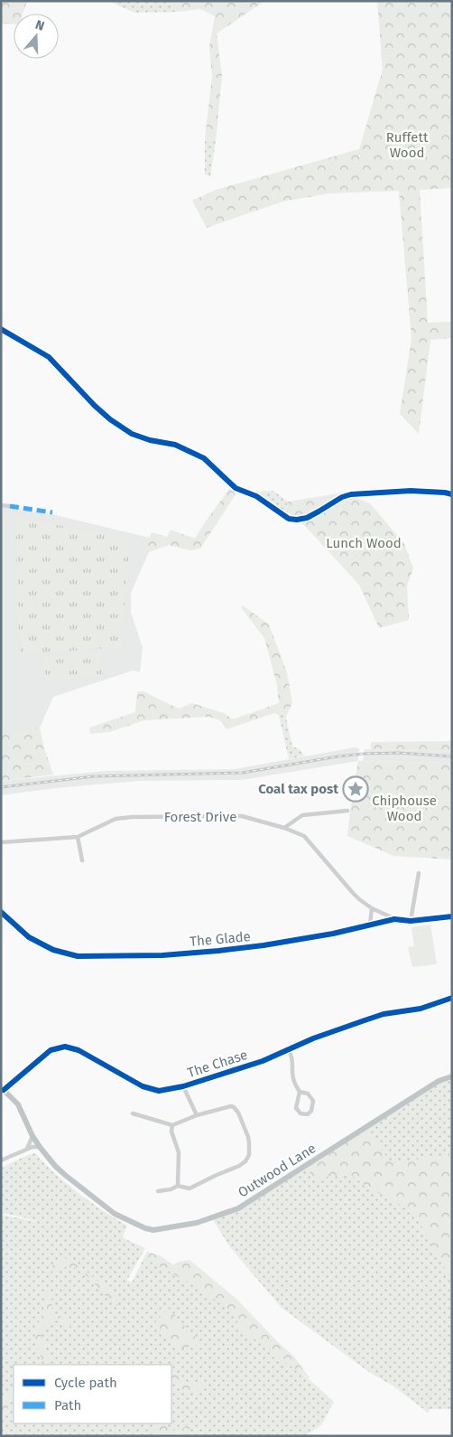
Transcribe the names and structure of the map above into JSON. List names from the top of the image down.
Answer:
{
  "streets": {
    "main road": ["Outwood Lane"],
    "street": ["Forest Drive", "The Glade", "The Chase"]
  },
  "crossings": [
    ["Forest Drive", "The Glade"],
    ["The Chase", "Outwood Lane"]
  ],
  "parks": ["Ruffett Wood", "Lunch Wood", "Chiphouse Wood"],
  "places": {
    "place": ["Coal tax post"]
  },
  "legend": ["Cycle path", "Path"],
  "north": "top"
}
